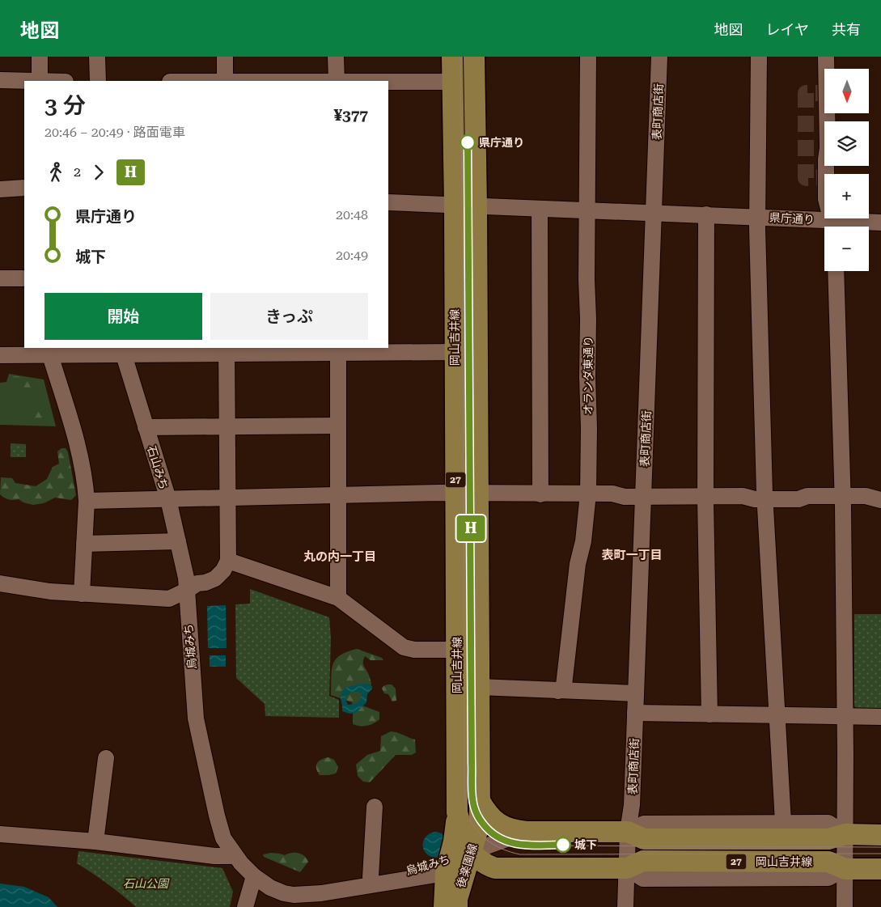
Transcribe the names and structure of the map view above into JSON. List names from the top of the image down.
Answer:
{
  "streets": {
    "main road": ["岡山吉井線", "27", "後楽園線"],
    "street": [
      "表町商店街",
      "県庁通り",
      "オランダ東通り",
      "石山みち",
      "烏城みち"
    ]
  },
  "crossings": [
    ["表町商店街", "県庁通り"],
    ["表町商店街", "岡山吉井線"],
    ["県庁通り", "岡山吉井線"],
    ["県庁通り", "オランダ東通り"],
    ["岡山吉井線", "烏城みち"],
    ["岡山吉井線", "後楽園線"],
    ["石山みち", "烏城みち"],
    ["烏城みち", "後楽園線"]
  ],
  "districts": ["表町一丁目", "丸の内一丁目"],
  "parks": ["石山公園"],
  "places": ["県庁通り", "城下"],
  "lines": ["tram line H"],
  "north": "bottom",
  "page": {
    "header": "地図",
    "nav": ["地図", "レイヤ", "共有"],
    "on_map": "H",
    "map_buttons": ["+", "−"],
    "heading": ["3 分", "20:46 – 20:49 · 路面電車", "¥377"],
    "legs": ["2", "H"],
    "list": [
      {
        "name": "県庁通り",
        "value": "20:48"
      },
      {
        "name": "城下",
        "value": "20:49"
      }
    ],
    "buttons": ["開始", "きっぷ"]
  }
}
